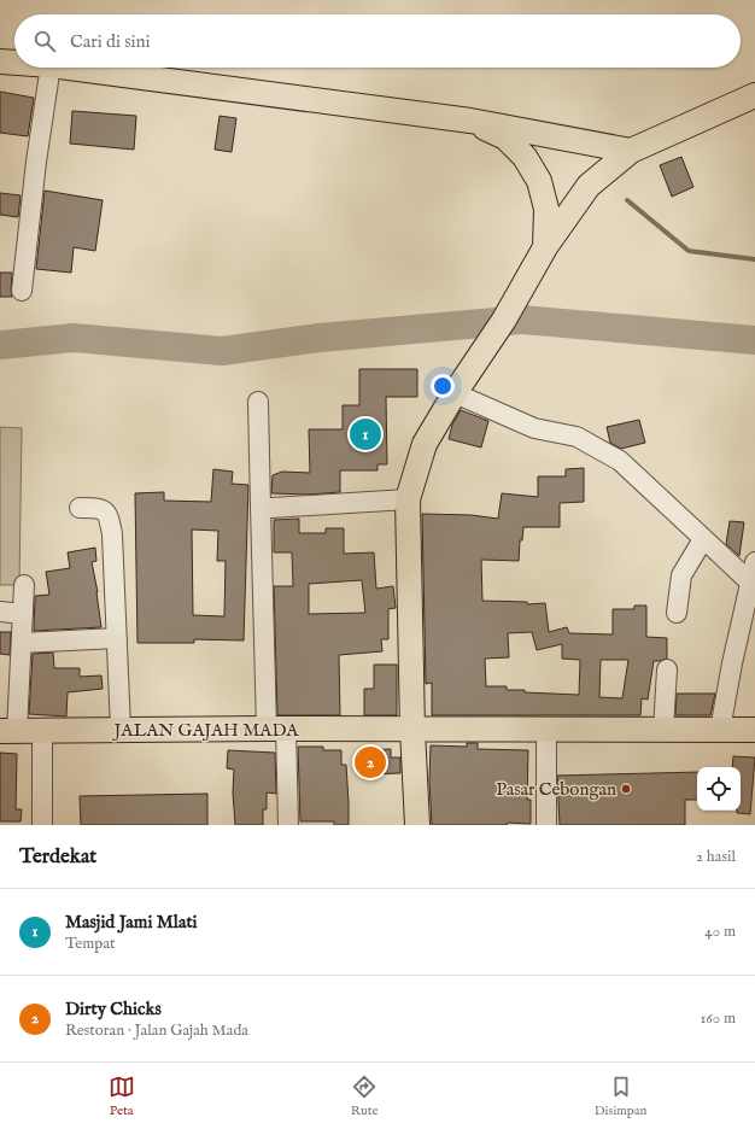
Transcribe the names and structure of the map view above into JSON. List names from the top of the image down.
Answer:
{
  "streets": {
    "main road": ["JALAN GAJAH MADA"]
  },
  "places": ["Pasar Cebongan"],
  "page": {
    "search": "Cari di sini",
    "pins": ["1", "2"],
    "heading": ["Terdekat", "2 hasil"],
    "list": [
      {
        "mark": "1",
        "name": "Masjid Jami Mlati",
        "note": "Tempat",
        "value": "40 m"
      },
      {
        "mark": "2",
        "name": "Dirty Chicks",
        "note": "Restoran · Jalan Gajah Mada",
        "value": "160 m"
      }
    ],
    "nav": ["Peta", "Rute", "Disimpan"]
  }
}
